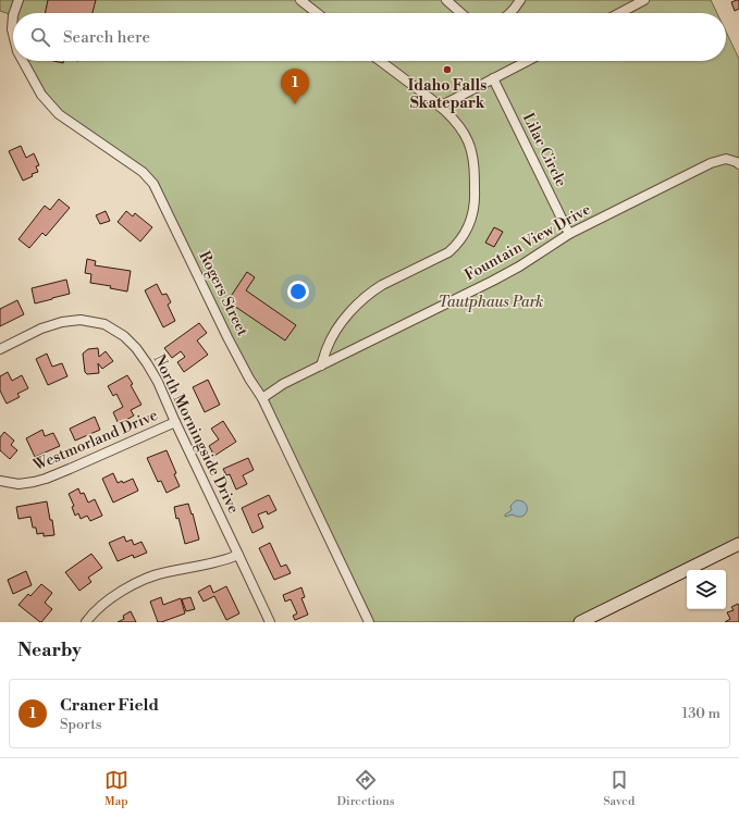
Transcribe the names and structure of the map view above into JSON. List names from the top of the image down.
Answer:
{
  "streets": {
    "street": [
      "Lilac Circle",
      "Fountain View Drive",
      "Rogers Street",
      "North Morningside Drive",
      "Westmorland Drive"
    ]
  },
  "crossings": [
    ["Lilac Circle", "Fountain View Drive"],
    ["Fountain View Drive", "Rogers Street"],
    ["North Morningside Drive", "Westmorland Drive"]
  ],
  "parks": ["Tautphaus Park"],
  "places": ["Idaho Falls Skatepark"],
  "page": {
    "search": "Search here",
    "pins": "1",
    "heading": "Nearby",
    "list": [
      {
        "mark": "1",
        "name": "Craner Field",
        "note": "Sports",
        "value": "130 m"
      }
    ],
    "nav": ["Map", "Directions", "Saved"]
  }
}
